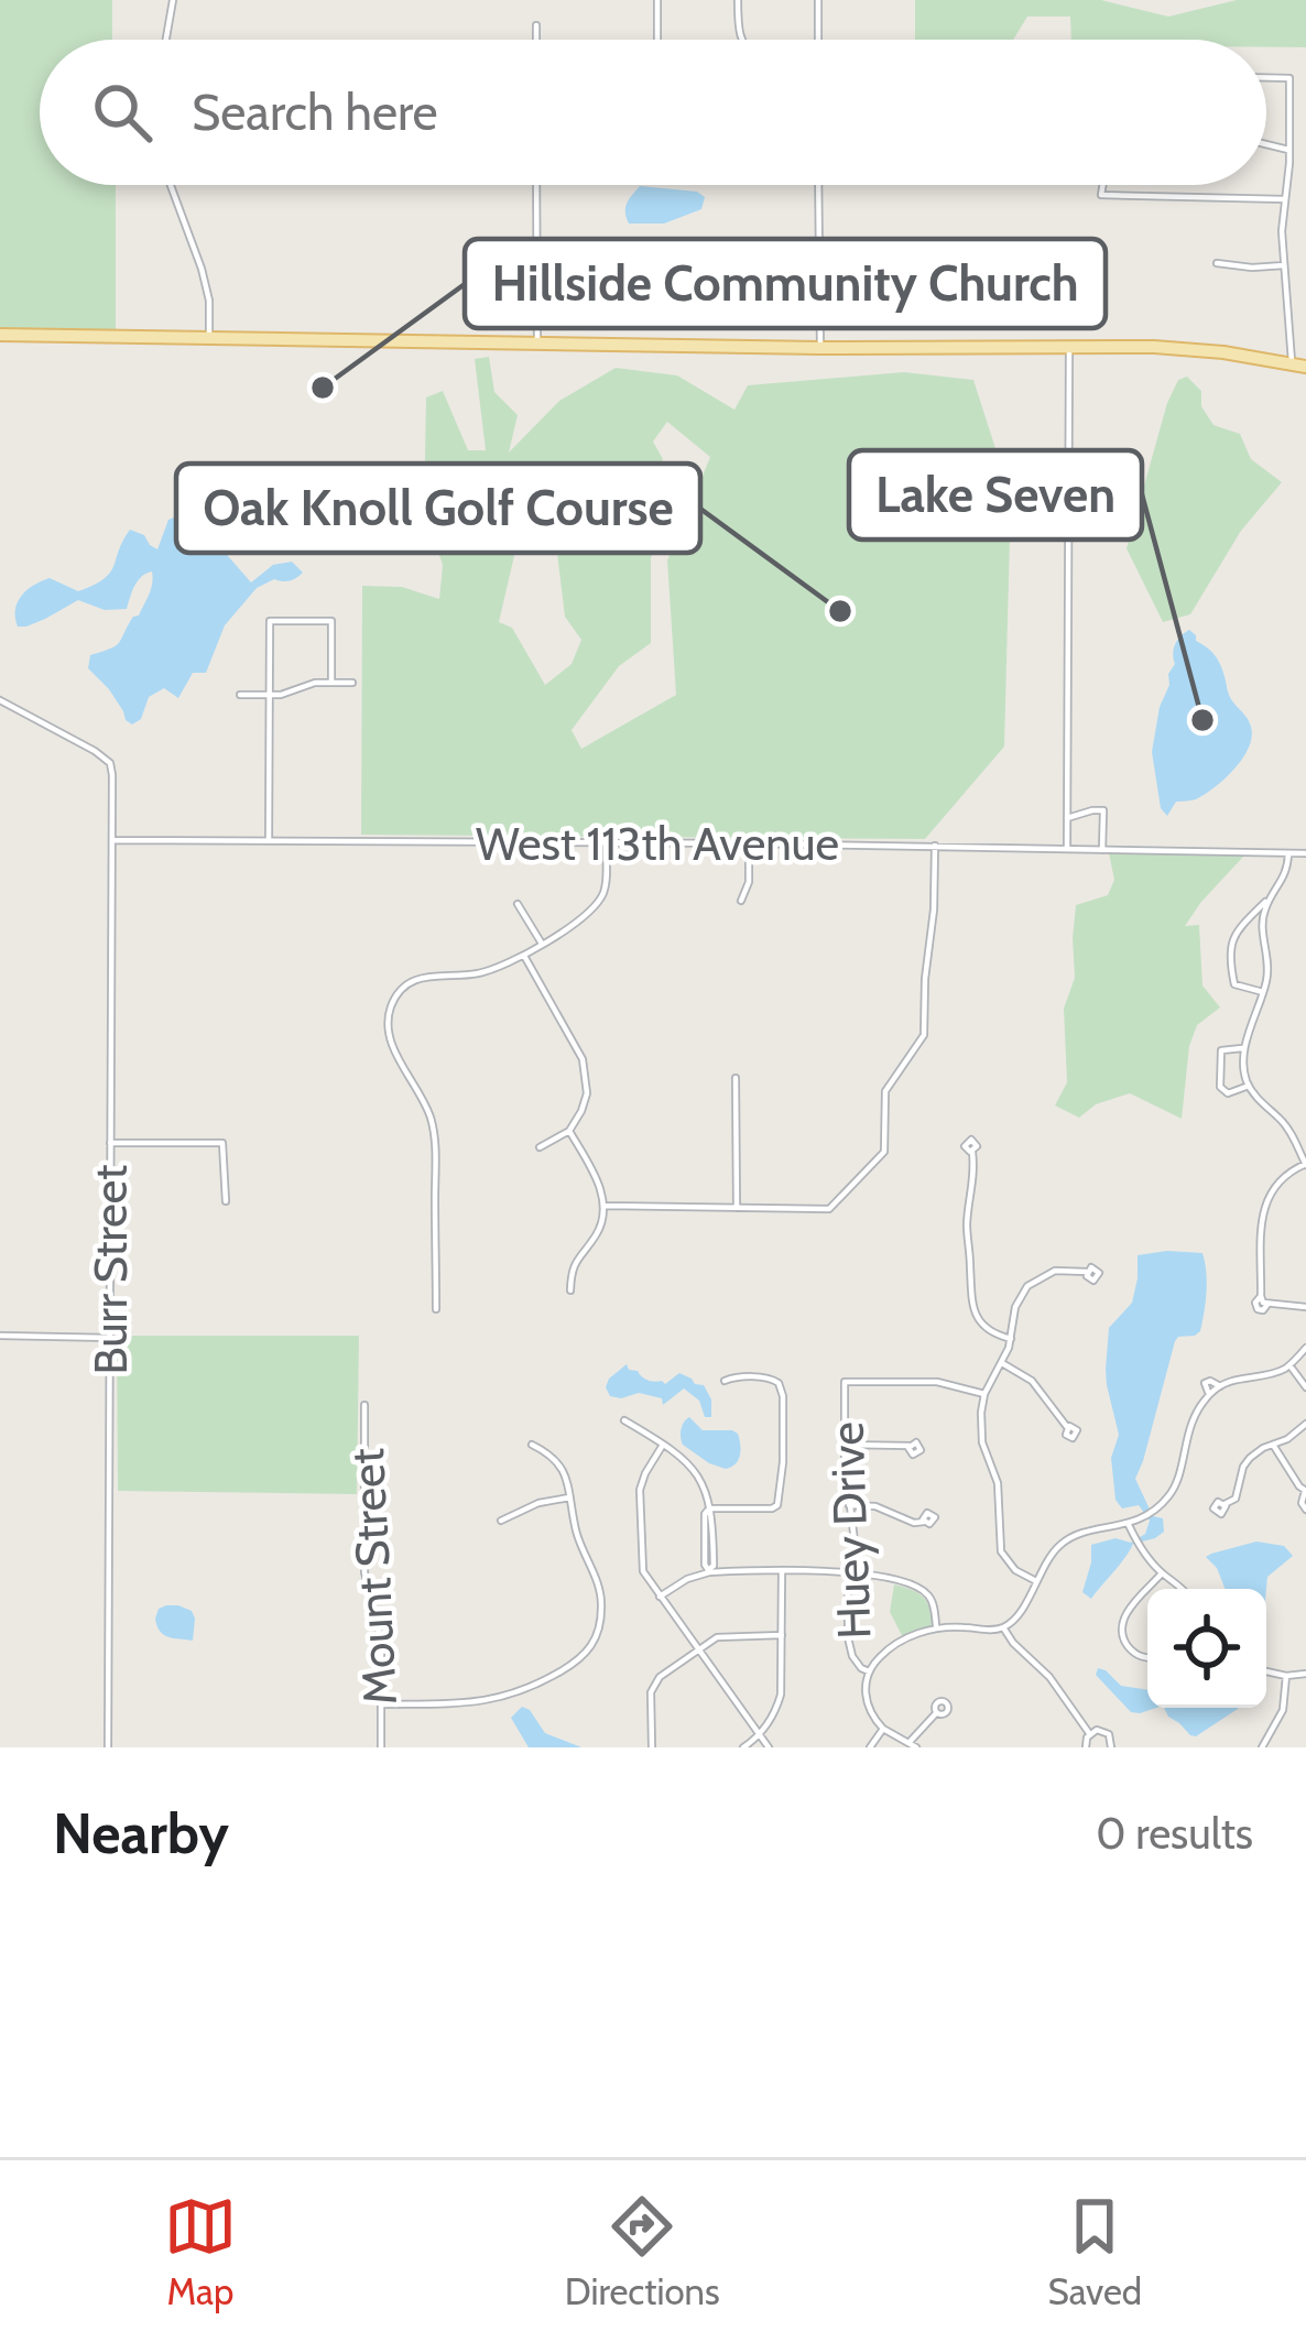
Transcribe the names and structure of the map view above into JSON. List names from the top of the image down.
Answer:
{
  "streets": {
    "street": [
      "West 113th Avenue",
      "Burr Street",
      "Huey Drive",
      "Mount Street"
    ]
  },
  "crossings": [
    ["West 113th Avenue", "Burr Street"]
  ],
  "places": ["Hillside Community Church", "Oak Knoll Golf Course", "Lake Seven"],
  "page": {
    "search": "Search here",
    "heading": ["Nearby", "0 results"],
    "nav": ["Map", "Directions", "Saved"]
  }
}
